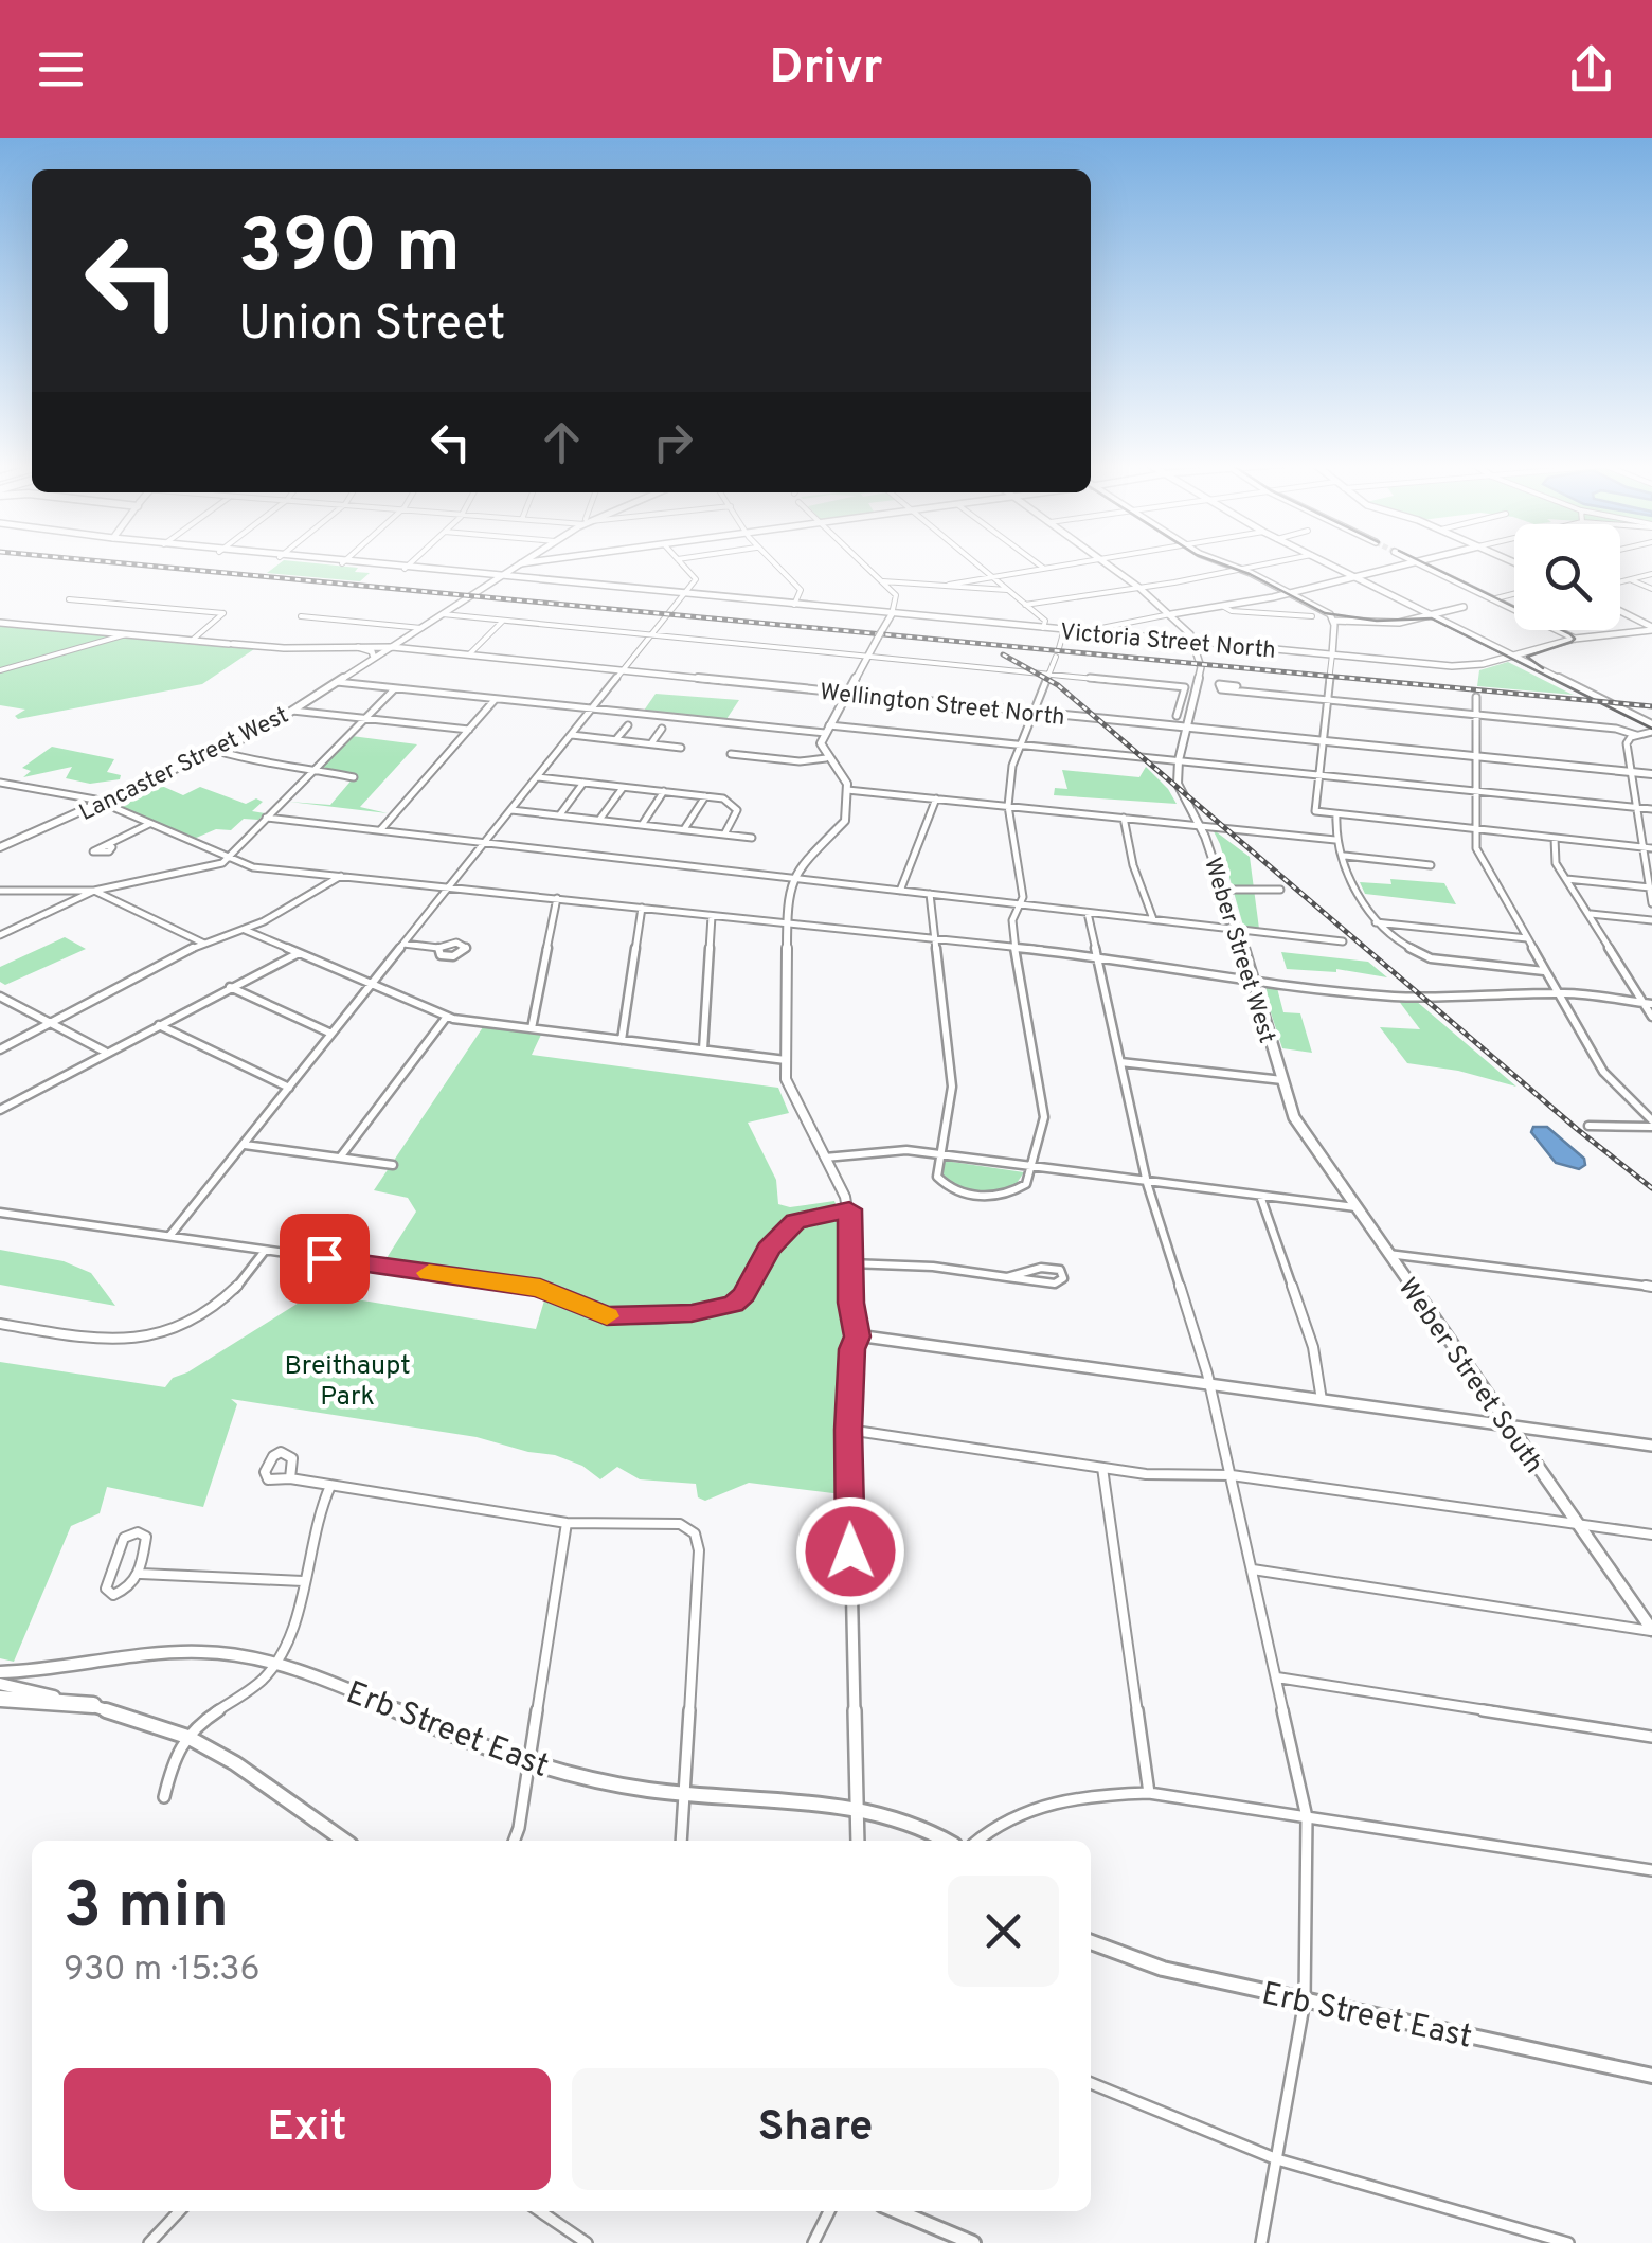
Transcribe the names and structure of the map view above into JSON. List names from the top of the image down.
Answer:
{
  "streets": {
    "main road": [
      "Victoria Street North",
      "Lancaster Street West",
      "Weber Street West",
      "Weber Street South",
      "Erb Street East"
    ],
    "street": ["Wellington Street North"]
  },
  "crossings": [
    ["Victoria Street North", "Lancaster Street West"],
    ["Victoria Street North", "Weber Street West"],
    ["Wellington Street North", "Lancaster Street West"],
    ["Wellington Street North", "Weber Street West"],
    ["Weber Street West", "Weber Street South"]
  ],
  "parks": ["Breithaupt Park"],
  "page": {
    "header": "Drivr",
    "turn": ["390 m", "Union Street"],
    "heading": ["3 min", "930 m · 15:36"],
    "buttons": ["Exit", "Share"]
  }
}
